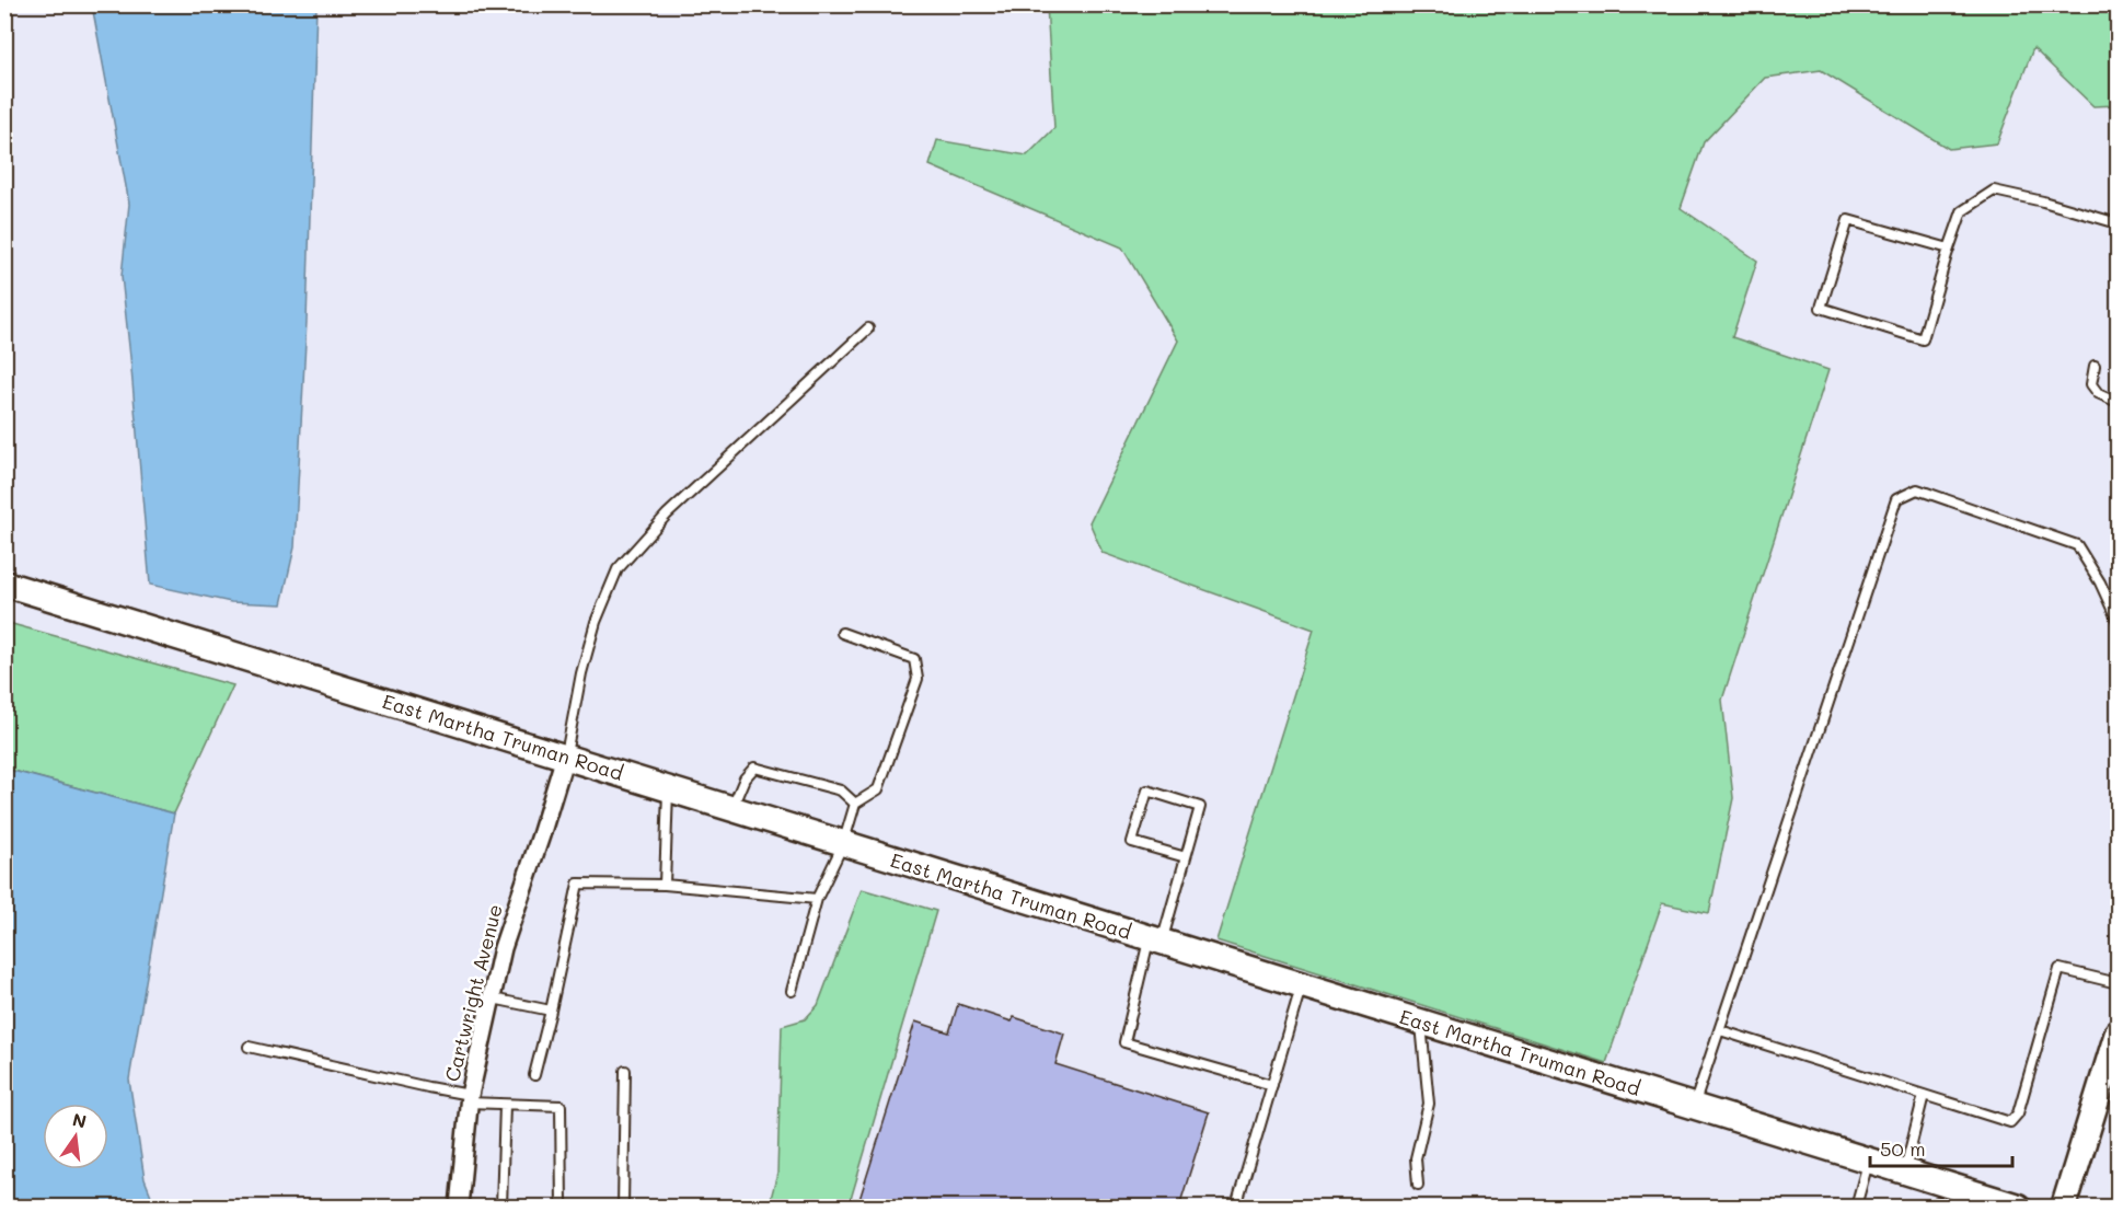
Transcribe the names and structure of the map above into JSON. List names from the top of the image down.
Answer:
{
  "streets": {
    "main road": ["East Martha Truman Road"],
    "street": ["Cartwright Avenue"]
  },
  "crossings": [
    ["East Martha Truman Road", "Cartwright Avenue"]
  ],
  "scale_bar": "50 m",
  "north": "top"
}
